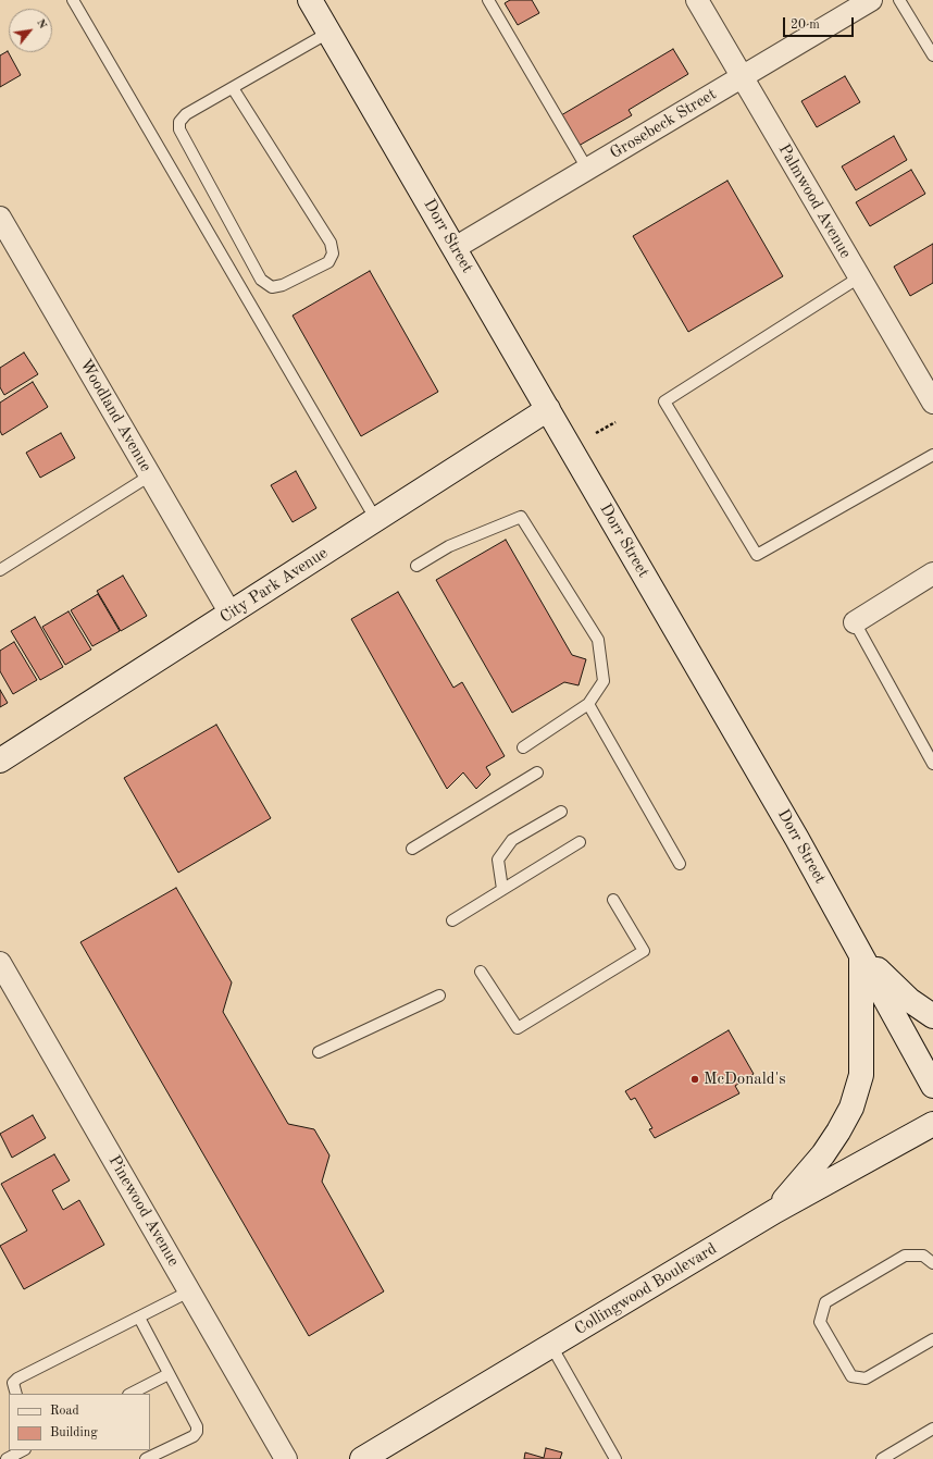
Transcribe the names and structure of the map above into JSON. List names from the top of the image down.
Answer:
{
  "streets": {
    "main road": ["Dorr Street", "City Park Avenue", "Collingwood Boulevard"],
    "street": [
      "Grosebeck Street",
      "Palmwood Avenue",
      "Woodland Avenue",
      "Pinewood Avenue"
    ]
  },
  "crossings": [
    ["Grosebeck Street", "Palmwood Avenue"],
    ["Grosebeck Street", "Dorr Street"],
    ["Dorr Street", "City Park Avenue"],
    ["Woodland Avenue", "City Park Avenue"]
  ],
  "places": ["McDonald's"],
  "legend": ["Road", "Building"],
  "scale_bar": "20 m",
  "north": "top right"
}
